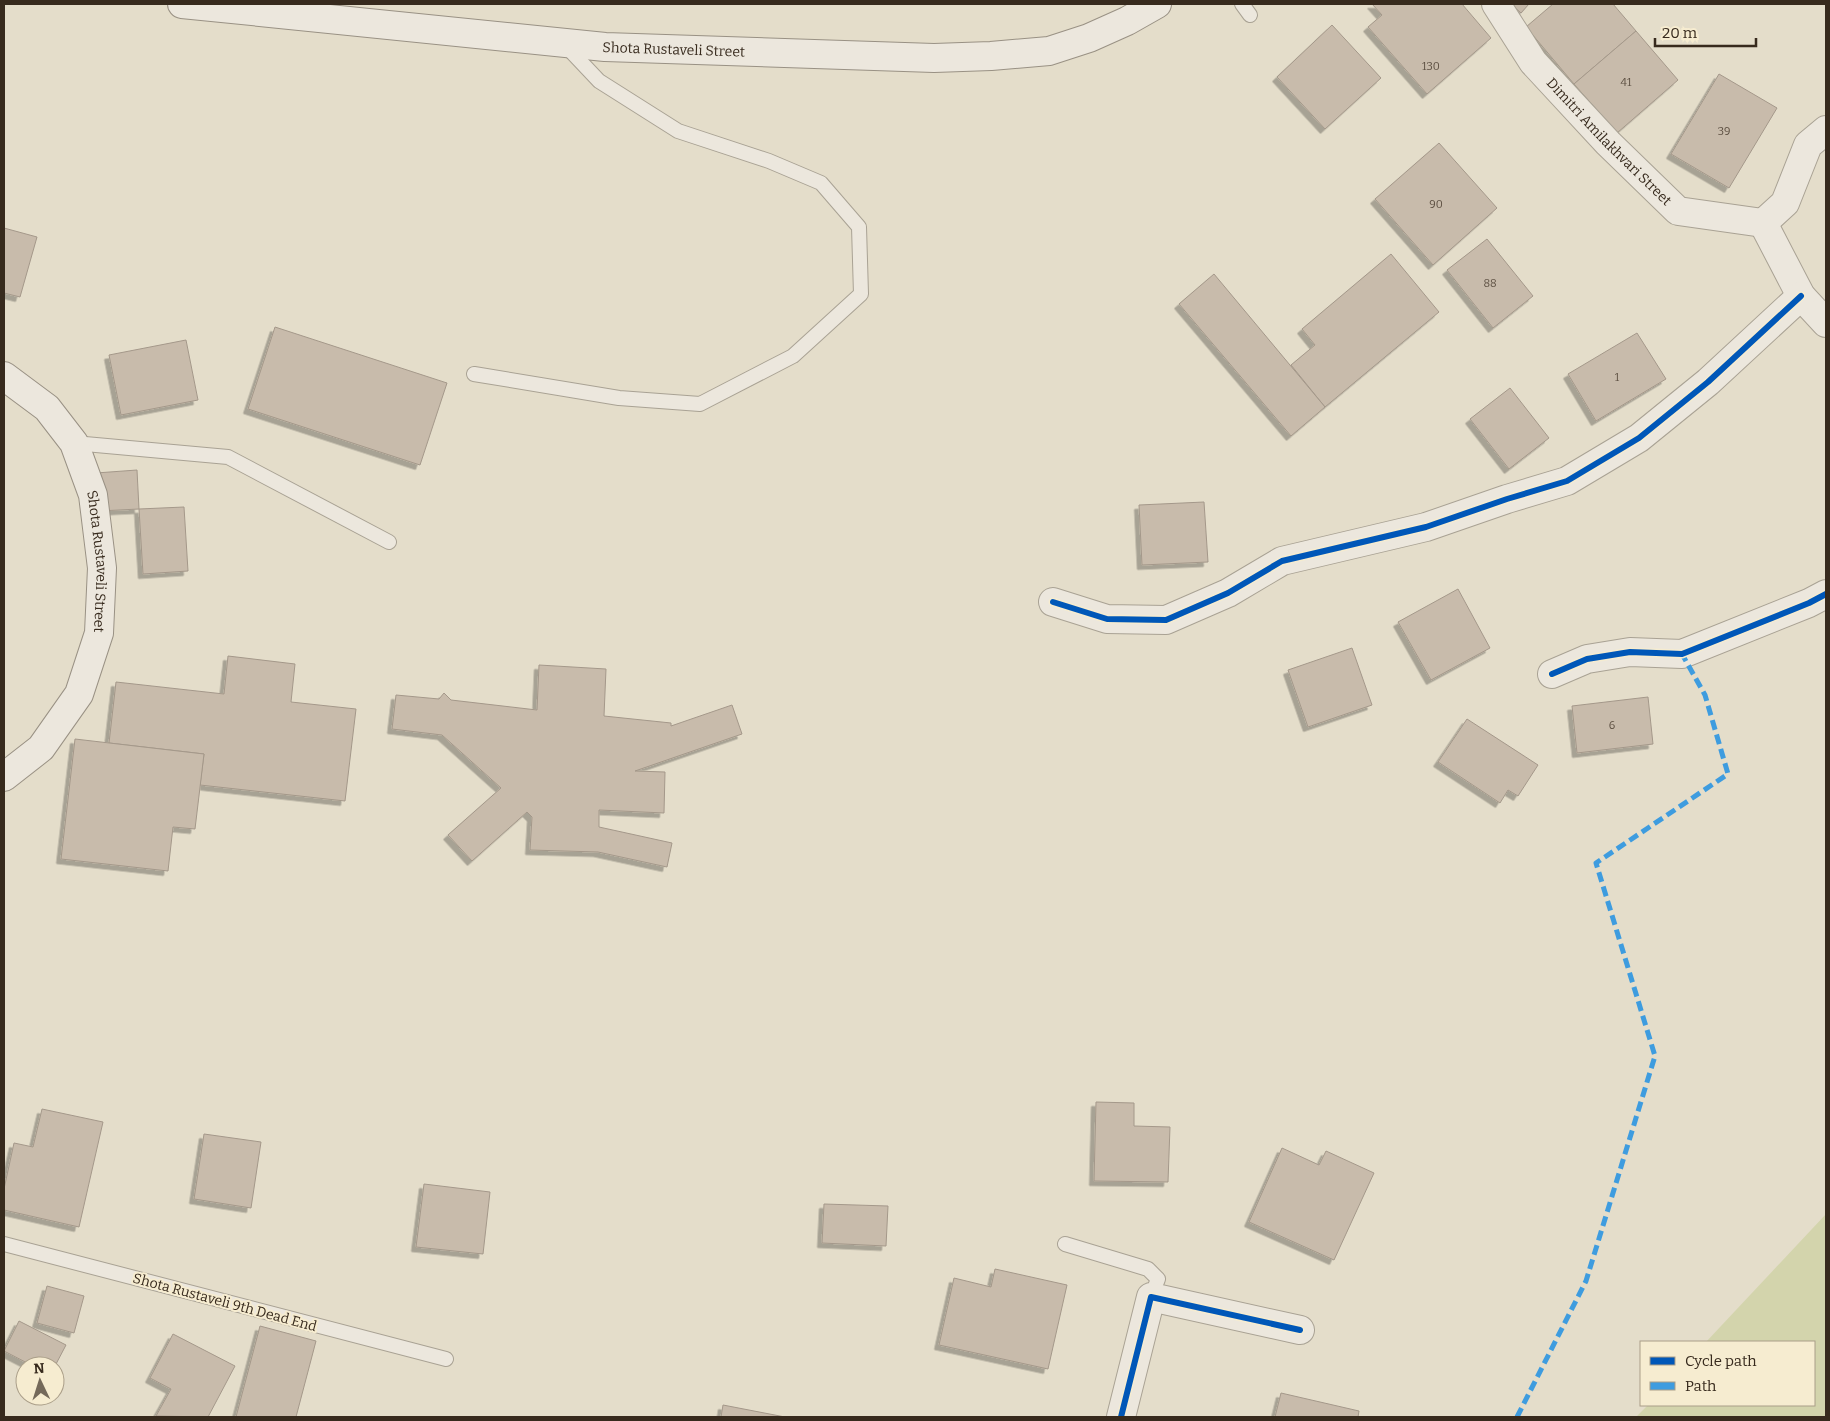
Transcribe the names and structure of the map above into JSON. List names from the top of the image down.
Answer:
{
  "streets": {
    "street": ["Shota Rustaveli Street", "Dimitri Amilakhvari Street"],
    "lane": ["Shota Rustaveli 9th Dead End"]
  },
  "house_numbers": [
    "130",
    "41",
    "39",
    "90",
    "88",
    "1",
    "6"
  ],
  "legend": ["Cycle path", "Path"],
  "scale_bar": "20 m",
  "north": "top"
}
